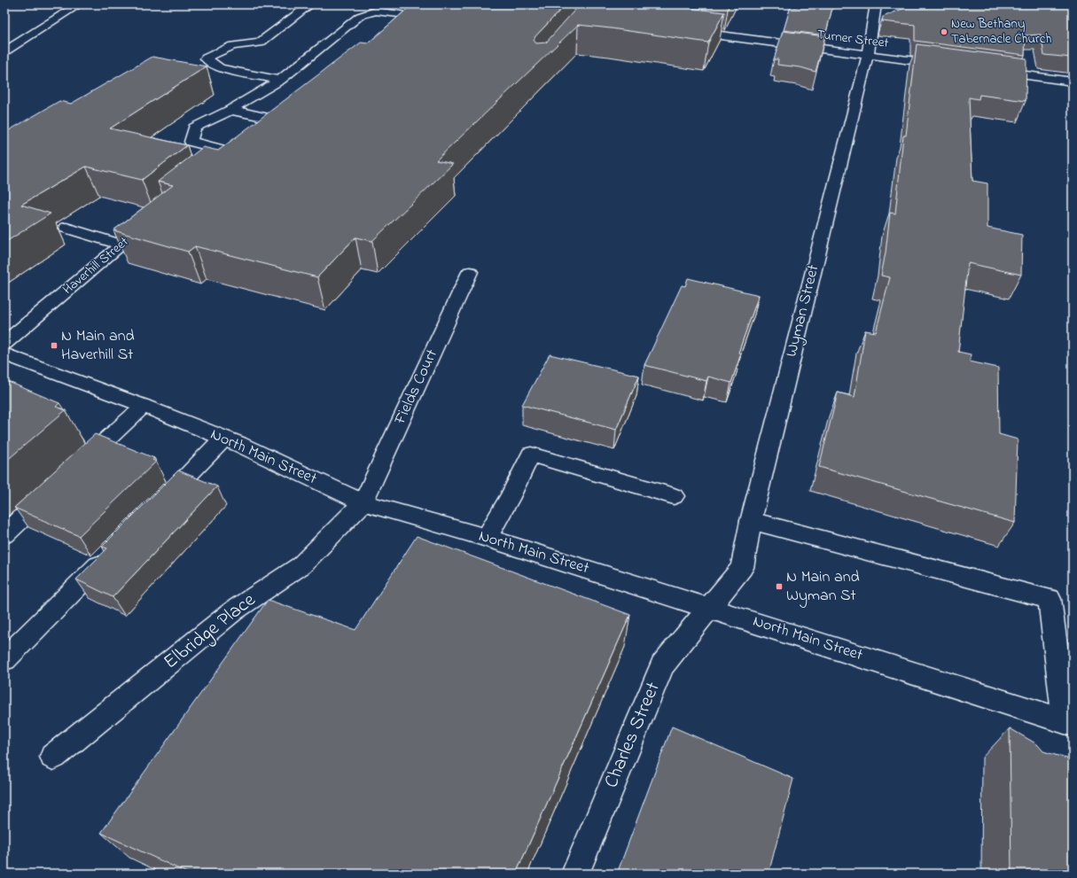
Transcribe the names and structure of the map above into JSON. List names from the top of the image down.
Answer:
{
  "streets": {
    "street": [
      "Turner Street",
      "Haverhill Street",
      "Wyman Street",
      "Fields Court",
      "North Main Street",
      "Elbridge Place",
      "Charles Street"
    ]
  },
  "crossings": [
    ["Turner Street", "Wyman Street"],
    ["Wyman Street", "North Main Street"],
    ["Wyman Street", "Charles Street"],
    ["Fields Court", "North Main Street"],
    ["Fields Court", "Elbridge Place"],
    ["North Main Street", "Elbridge Place"],
    ["North Main Street", "Charles Street"]
  ],
  "places": {
    "other": ["New Bethany Tabernacle Church"],
    "transit": ["N Main and Haverhill St", "N Main and Wyman St"]
  }
}
